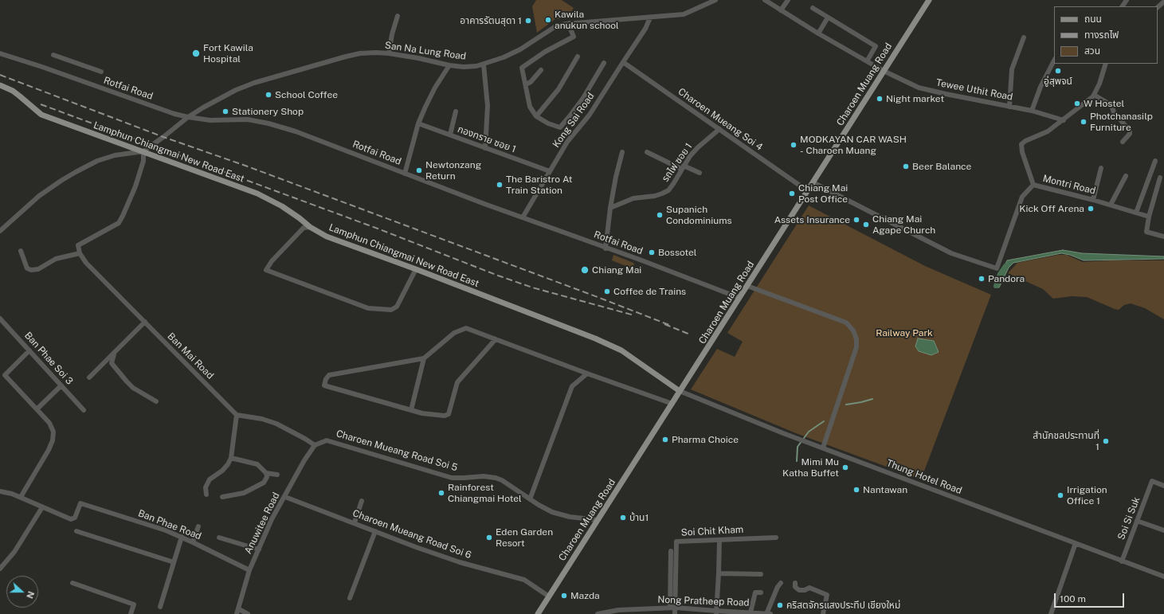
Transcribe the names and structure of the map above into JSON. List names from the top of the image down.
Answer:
{
  "streets": {
    "main road": ["Charoen Muang Road", "Lamphun Chiangmai New Road East"],
    "street": [
      "San Na Lung Road",
      "Rotfai Road",
      "Tewee Uthit Road",
      "Charoen Mueang Soi 4",
      "Kong Sai Road",
      "กองทราย ซอย 1",
      "รถไฟ ซอย 1",
      "Montri Road",
      "Ban Mai Road",
      "Ban Phae Soi 3",
      "Charoen Mueang Road Soi 5",
      "Thung Hotel Road",
      "Soi Si Suk",
      "Anuwitee Road",
      "Ban Phae Road",
      "Soi Chit Kham",
      "Charoen Mueang Road Soi 6",
      "Nong Pratheep Road"
    ]
  },
  "crossings": [
    ["San Na Lung Road", "Rotfai Road"],
    ["San Na Lung Road", "Kong Sai Road"],
    ["San Na Lung Road", "Lamphun Chiangmai New Road East"],
    ["San Na Lung Road", "Ban Mai Road"],
    ["Charoen Muang Road", "Rotfai Road"],
    ["Charoen Muang Road", "Tewee Uthit Road"],
    ["Charoen Muang Road", "Charoen Mueang Soi 4"],
    ["Charoen Muang Road", "Lamphun Chiangmai New Road East"],
    ["Charoen Muang Road", "Charoen Mueang Road Soi 5"],
    ["Charoen Muang Road", "Thung Hotel Road"],
    ["Charoen Muang Road", "Charoen Mueang Road Soi 6"],
    ["Rotfai Road", "Kong Sai Road"],
    ["Tewee Uthit Road", "Montri Road"],
    ["Charoen Mueang Soi 4", "Kong Sai Road"],
    ["Charoen Mueang Soi 4", "รถไฟ ซอย 1"],
    ["Kong Sai Road", "กองทราย ซอย 1"],
    ["Lamphun Chiangmai New Road East", "Ban Mai Road"],
    ["Lamphun Chiangmai New Road East", "Thung Hotel Road"],
    ["Charoen Mueang Road Soi 5", "Anuwitee Road"],
    ["Thung Hotel Road", "Soi Si Suk"],
    ["Anuwitee Road", "Ban Phae Road"],
    ["Anuwitee Road", "Charoen Mueang Road Soi 6"],
    ["Soi Chit Kham", "Nong Pratheep Road"]
  ],
  "parks": ["Railway Park"],
  "places": [
    "Kawila anukun school",
    "อาคารรัตนสุดา 1",
    "Fort Kawila Hospital",
    "อู่สุพจน์",
    "School Coffee",
    "Night market",
    "W Hostel",
    "Stationery Shop",
    "Photchanasilp Furniture",
    "MODKAYAN CAR WASH - Charoen Muang",
    "Beer Balance",
    "Newtonzang Return",
    "The Baristro At Train Station",
    "Chiang Mai Post Office",
    "Kick Off Arena",
    "Supanich Condominiums",
    "Assets Insurance",
    "Chiang Mai Agape Church",
    "Bossotel",
    "Chiang Mai",
    "Pandora",
    "Coffee de Trains",
    "Pharma Choice",
    "สำนักชลประทานที่ 1",
    "Mimi Mu Katha Buffet",
    "Nantawan",
    "Rainforest Chiangmai Hotel",
    "Irrigation Office 1",
    "บ้าน1",
    "Eden Garden Resort",
    "Mazda",
    "คริสตจักรแสงประทีป เชียงใหม่"
  ],
  "legend": ["ถนน", "ทางรถไฟ", "สวน"],
  "scale_bar": "100 m",
  "north": "right"
}
